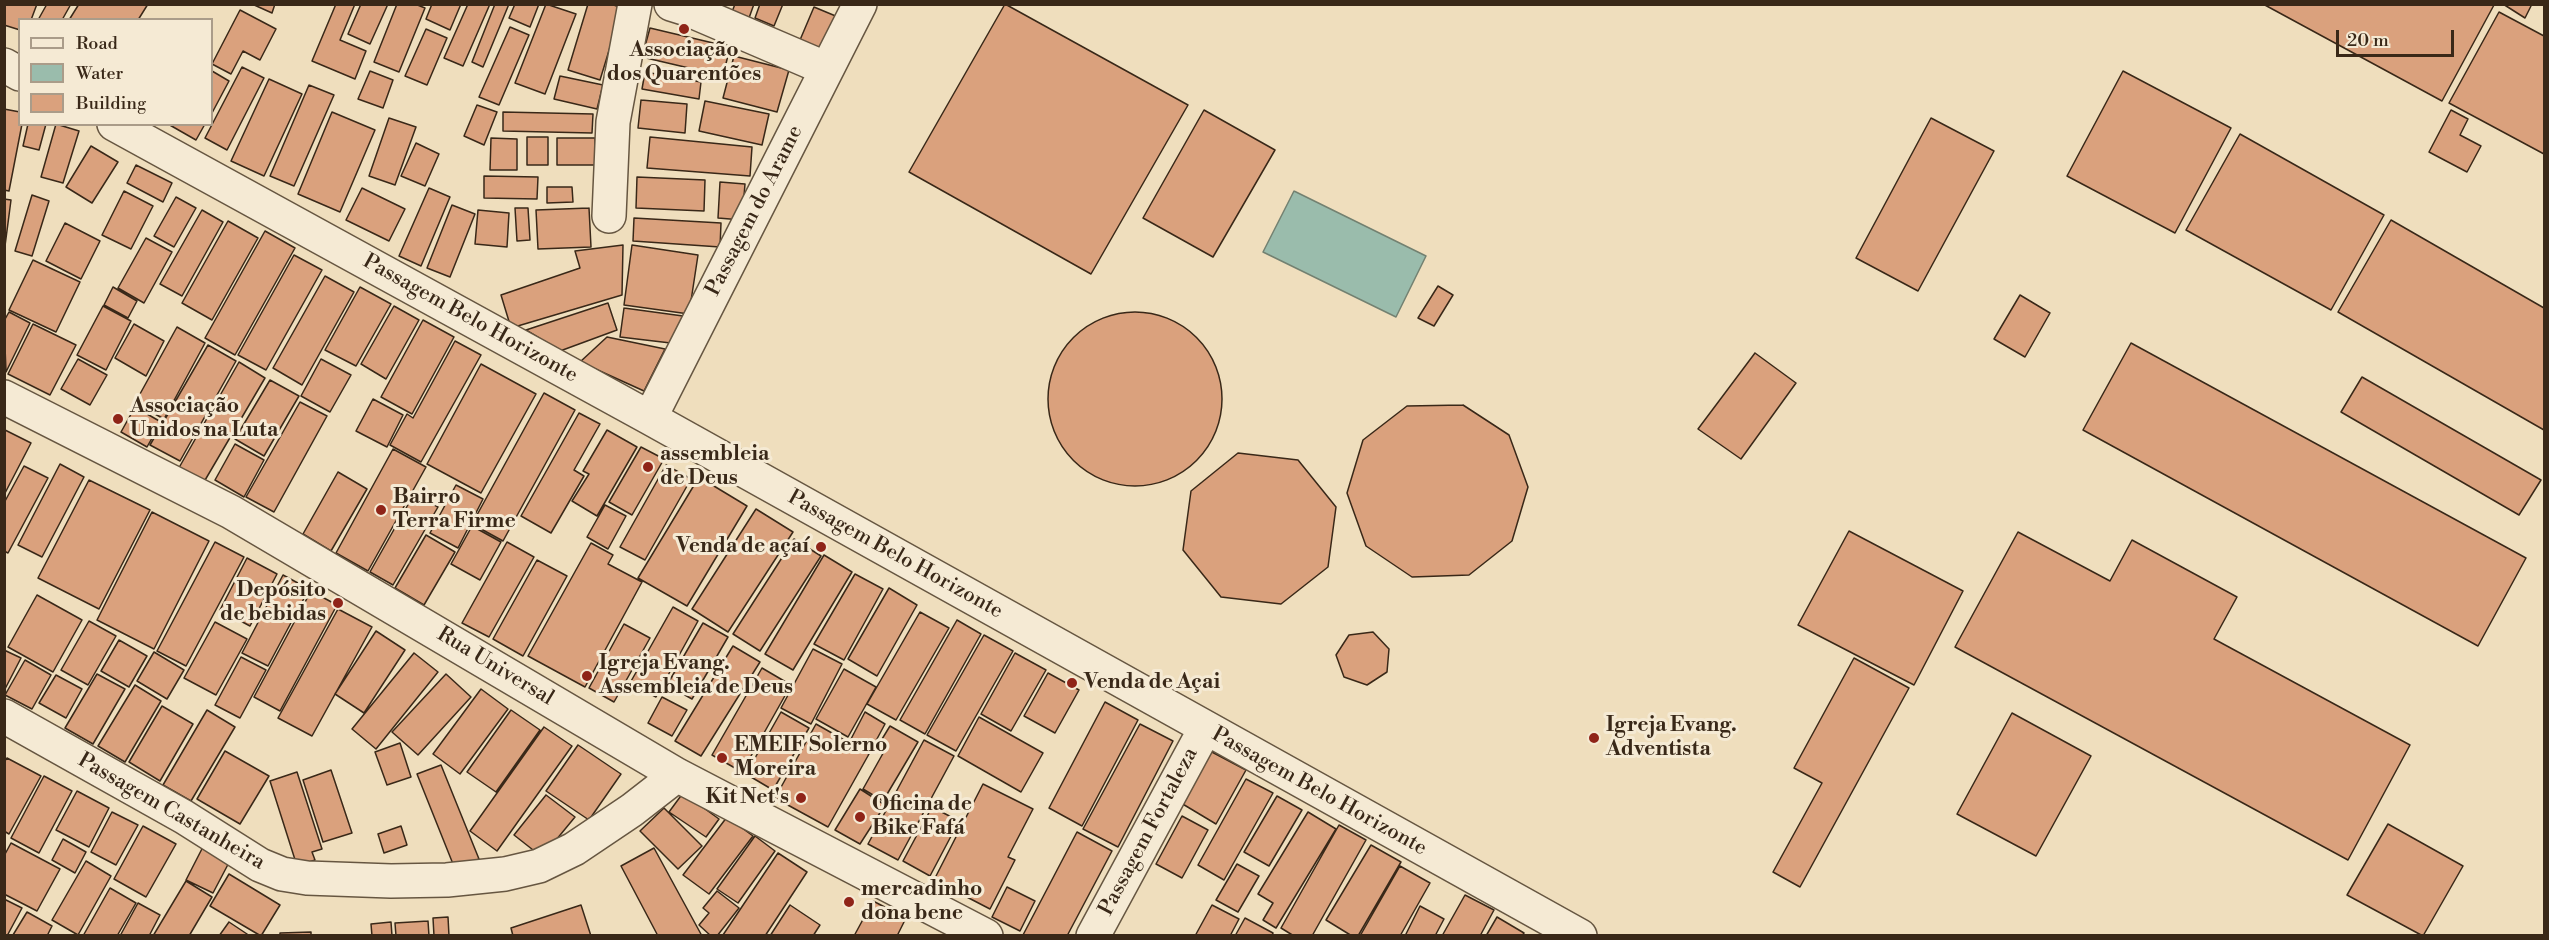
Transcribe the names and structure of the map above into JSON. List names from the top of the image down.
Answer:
{
  "streets": {
    "street": [
      "Passagem do Arame",
      "Passagem Belo Horizonte",
      "Rua Universal",
      "Passagem Castanheira",
      "Passagem Fortaleza"
    ]
  },
  "crossings": [
    ["Passagem do Arame", "Passagem Belo Horizonte"],
    ["Passagem Belo Horizonte", "Passagem Fortaleza"],
    ["Rua Universal", "Passagem Castanheira"]
  ],
  "places": [
    "Associação dos Quarentões",
    "Associação Unidos na Luta",
    "assembleia de Deus",
    "Bairro Terra Firme",
    "Venda de açaí",
    "Depósito de bebidas",
    "Igreja Evang. Assembleia de Deus",
    "Venda de Açai",
    "Igreja Evang. Adventista",
    "EMEIF Solerno Moreira",
    "Kit Net's",
    "Oficina de Bike Fafá",
    "mercadinho dona bene"
  ],
  "legend": ["Road", "Water", "Building"],
  "scale_bar": "20 m"
}
